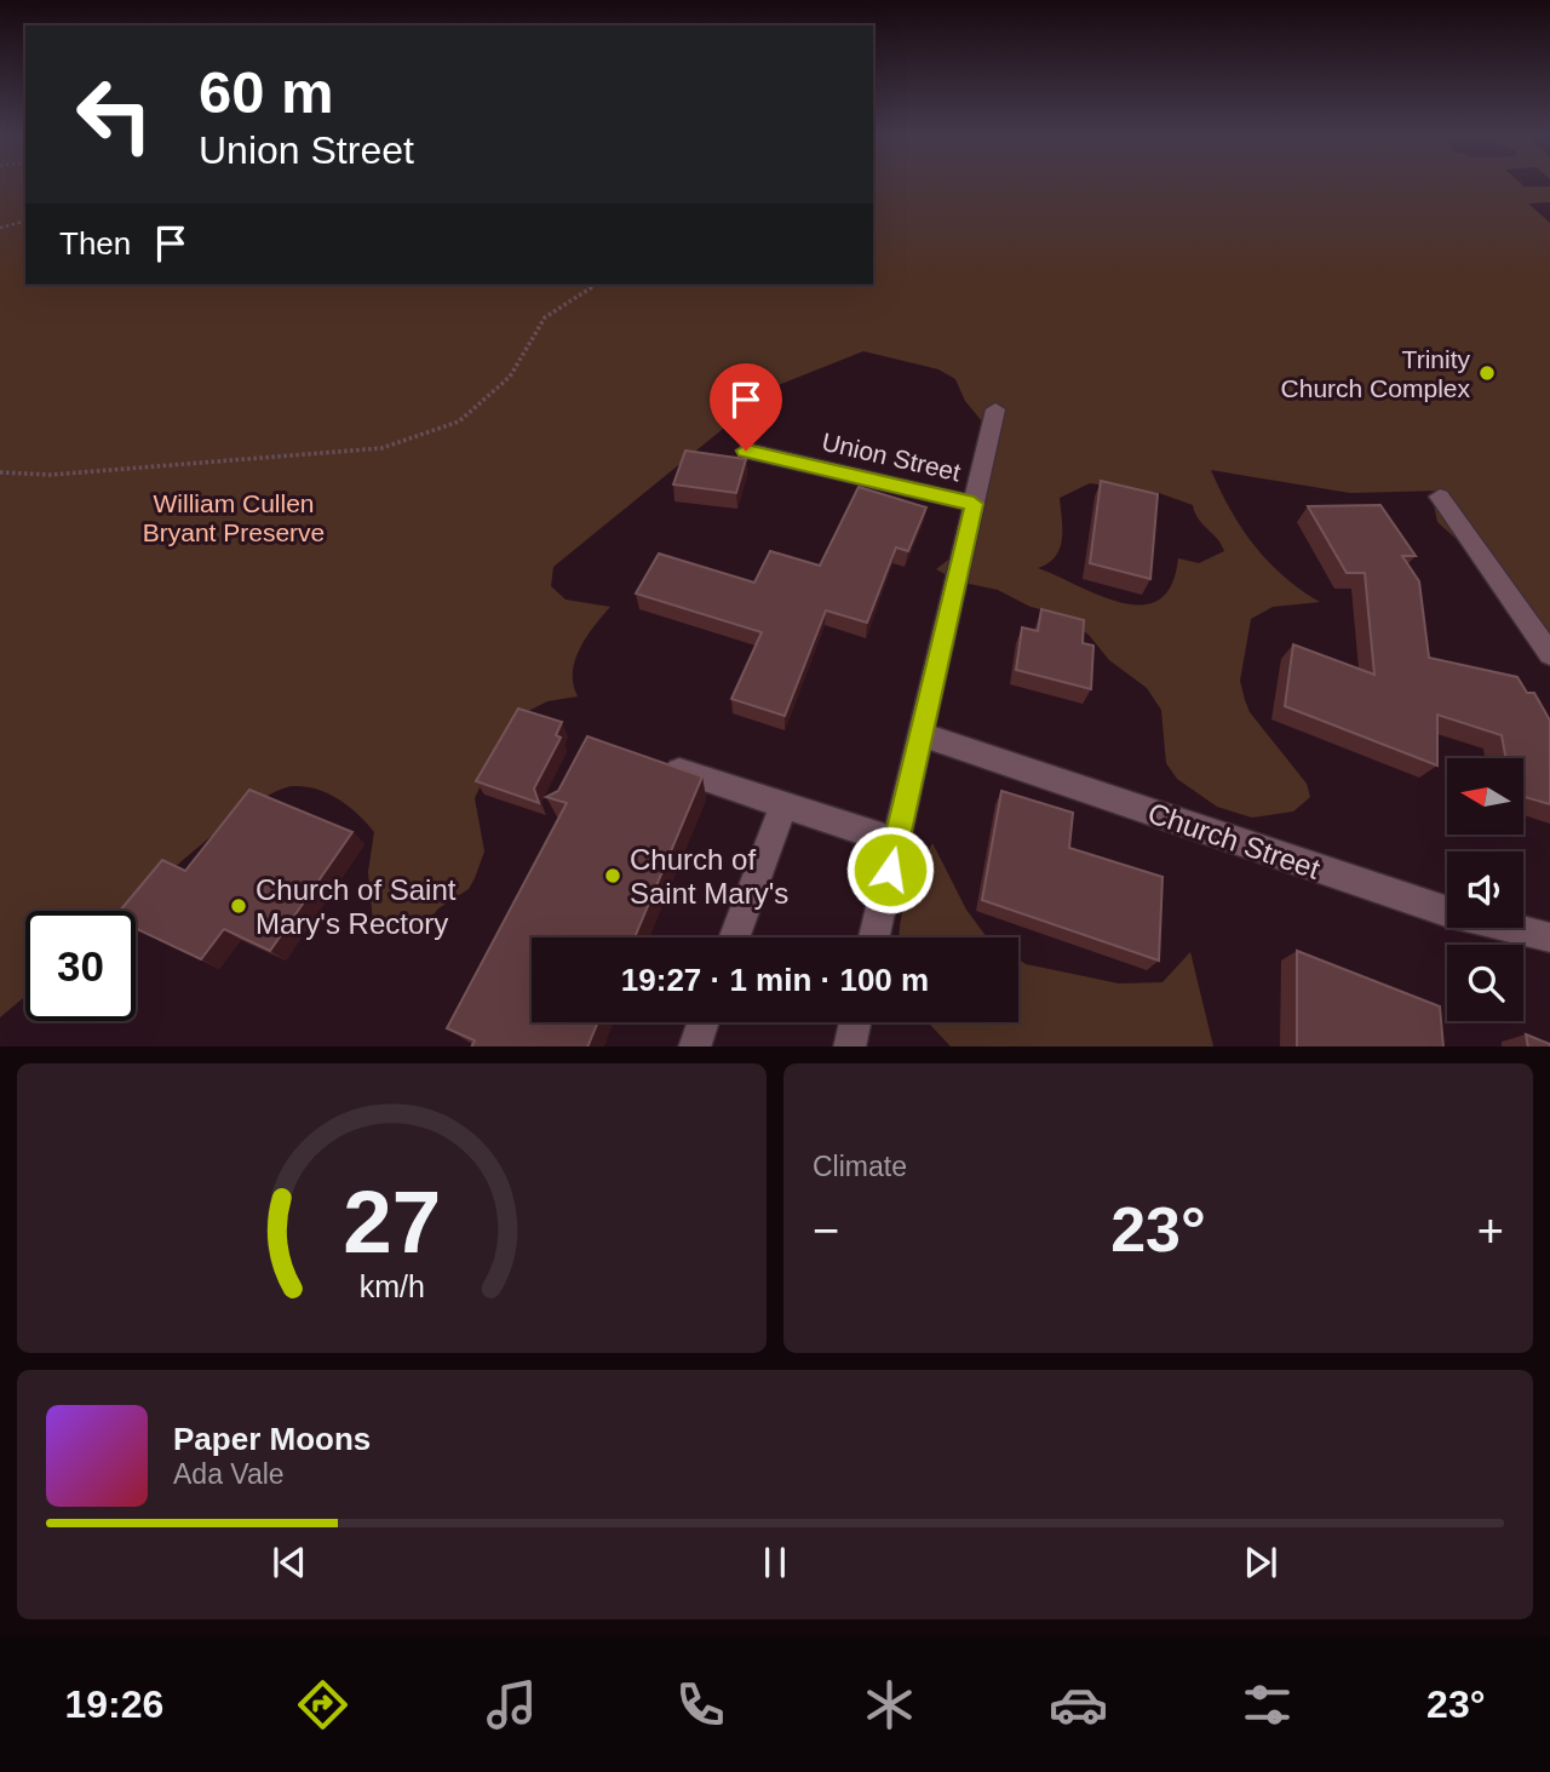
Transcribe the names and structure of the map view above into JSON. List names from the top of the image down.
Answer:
{
  "streets": {
    "street": ["Union Street", "Church Street"]
  },
  "parks": ["William Cullen Bryant Preserve"],
  "places": ["Trinity Church Complex", "Church of Saint Mary's", "Church of Saint Mary's Rectory"],
  "north": "left",
  "page": {
    "turn": ["60 m", "Union Street"],
    "then": "Then",
    "limit": "30",
    "trip": "19:27 · 1 min · 100 m",
    "tile": "Climate",
    "heat": ["−", "23°", "+"],
    "song": ["Paper Moons", "Ada Vale"],
    "tabs": ["19:26", "23°"],
    "gauge": ["27", "km/h"]
  }
}
